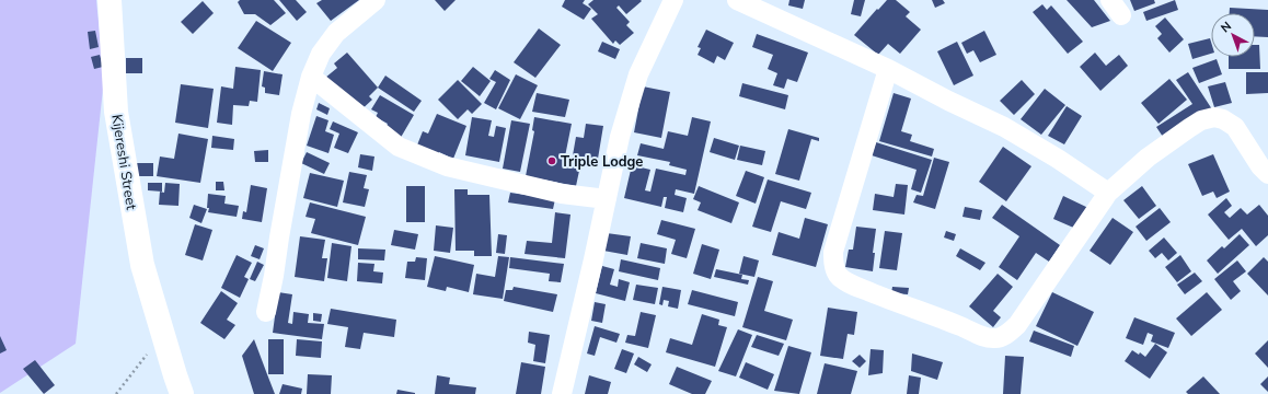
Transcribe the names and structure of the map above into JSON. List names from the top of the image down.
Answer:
{
  "streets": {
    "street": ["Kijereshi Street"]
  },
  "places": ["Triple Lodge"],
  "north": "top left"
}
